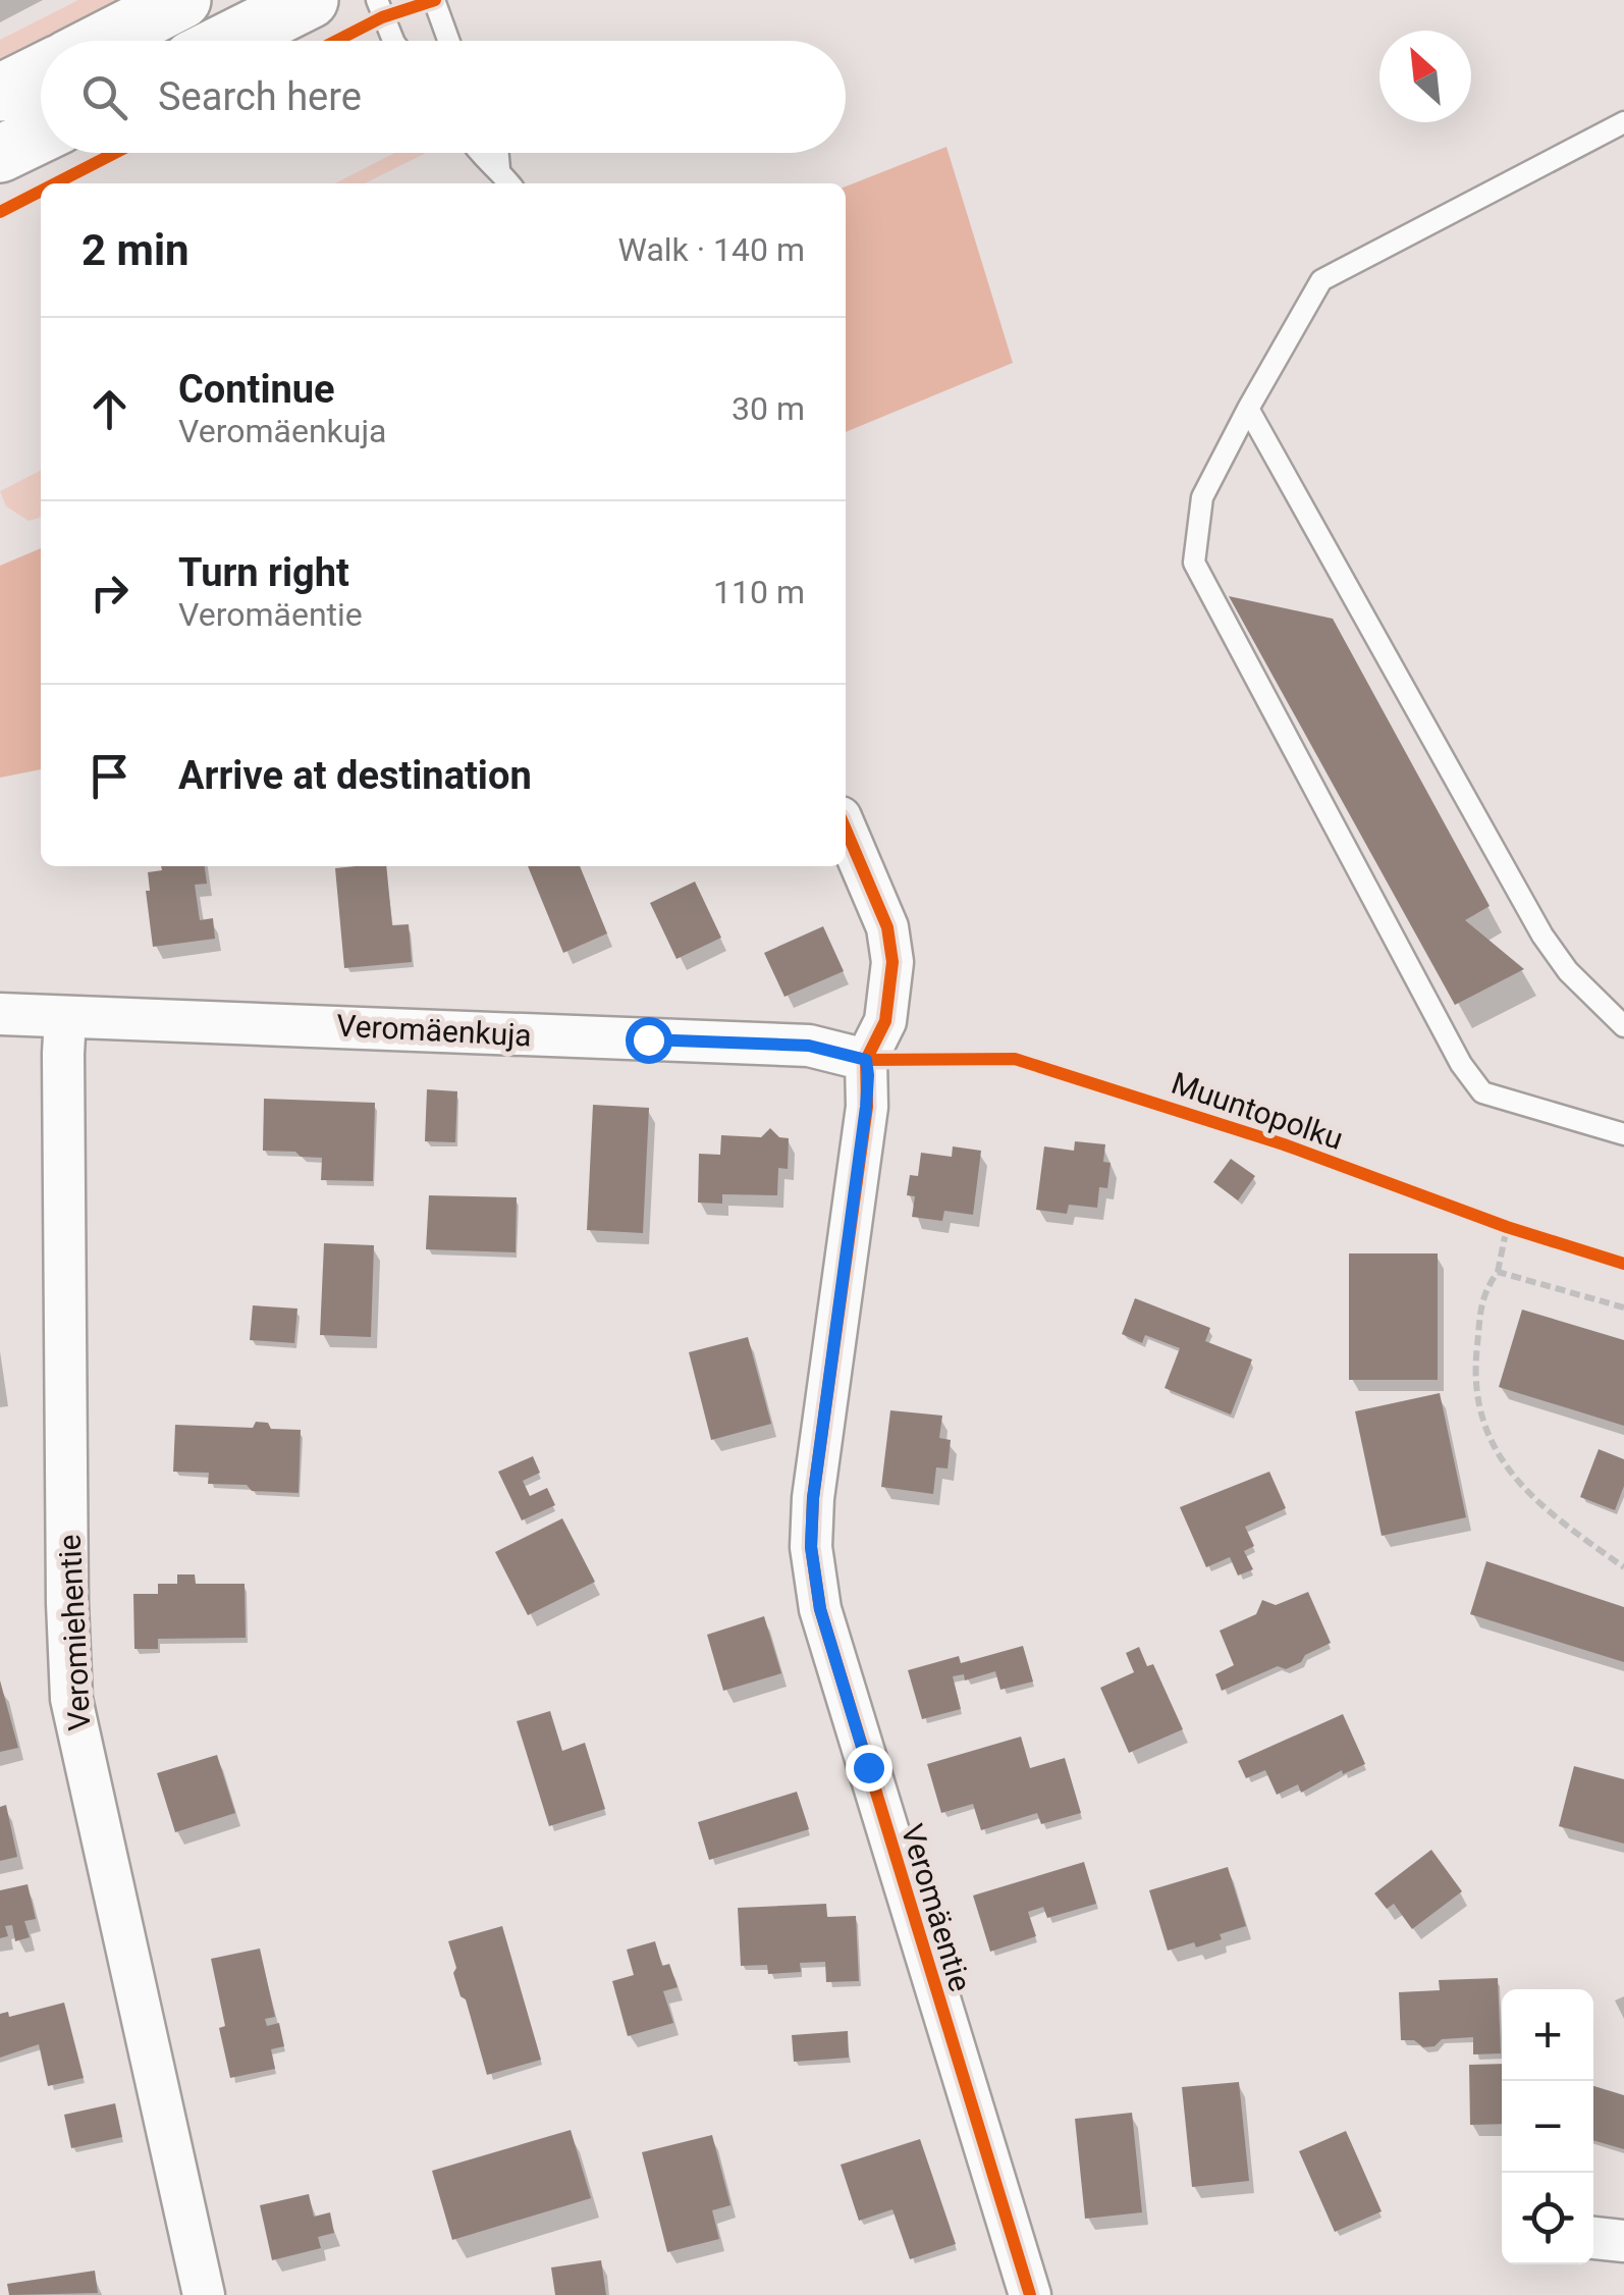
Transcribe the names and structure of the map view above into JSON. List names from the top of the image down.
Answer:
{
  "streets": {
    "street": ["Veromäenkuja", "Veromiehentie", "Veromäentie"],
    "cycle path": ["Muuntopolku"]
  },
  "crossings": [
    ["Veromäenkuja", "Veromiehentie"],
    ["Veromäenkuja", "Veromäentie"]
  ],
  "north": "top left",
  "page": {
    "search": "Search here",
    "heading": ["2 min", "Walk · 140 m"],
    "list": [
      ["Continue", "Veromäenkuja", "30 m"],
      ["Turn right", "Veromäentie", "110 m"],
      "Arrive at destination"
    ],
    "map_buttons": ["+", "−"]
  }
}
